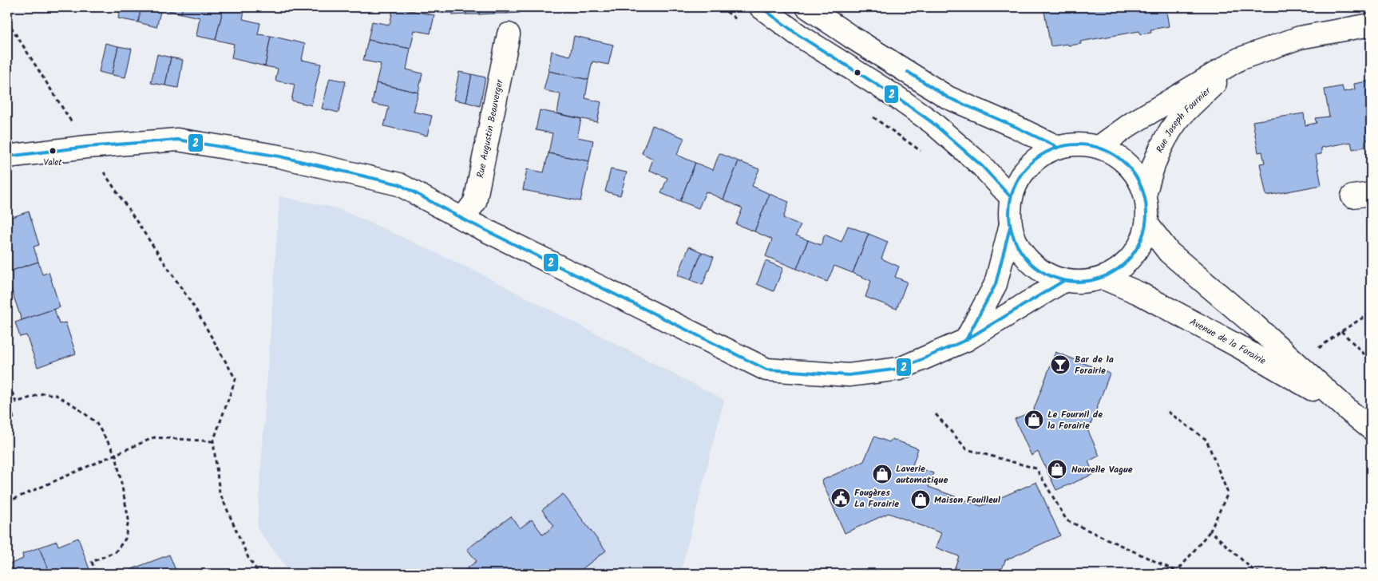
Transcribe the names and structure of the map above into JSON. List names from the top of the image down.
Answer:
{
  "streets": {
    "street": ["Rue Joseph Fournier", "Rue Augustin Beauverger", "Avenue de la Forairie"]
  },
  "crossings": [
    ["Rue Joseph Fournier", "Avenue de la Forairie"]
  ],
  "places": {
    "other": ["Valet"],
    "bar": ["Bar de la Forairie"],
    "shop": [
      "Le Fournil de la Forairie",
      "Nouvelle Vague",
      "Laverie automatique",
      "Maison Fouilleul"
    ],
    "public building": ["Fougères La Forairie"]
  },
  "lines": ["transit line 2"]
}
